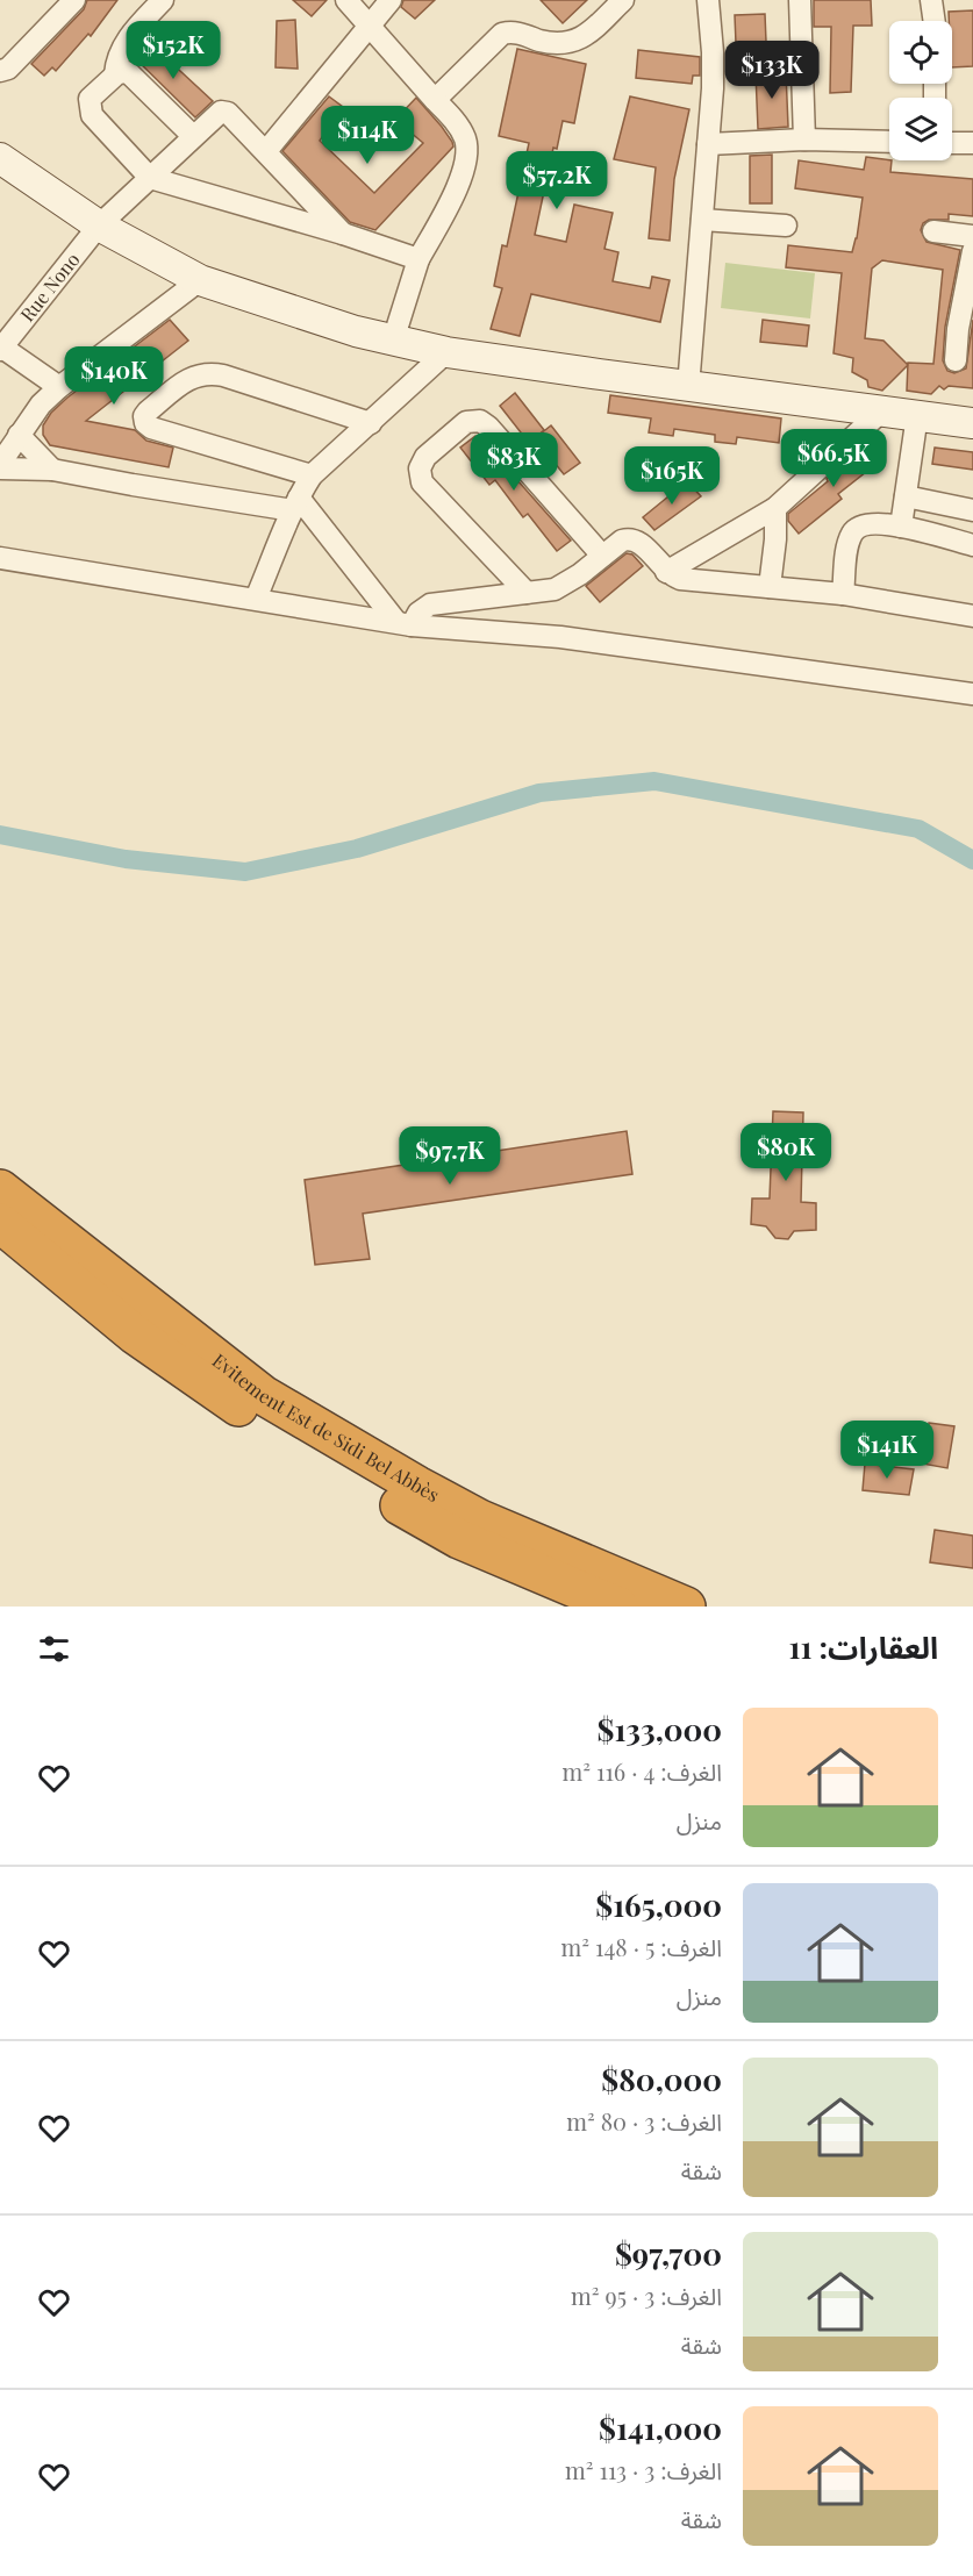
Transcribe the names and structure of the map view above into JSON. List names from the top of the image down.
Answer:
{
  "streets": {
    "highway": ["Evitement Est de Sidi Bel Abbès"],
    "street": ["Rue Nono"]
  },
  "page": {
    "price": [
      "$152K",
      "$133K",
      "$114K",
      "$57.2K",
      "$140K",
      "$66.5K",
      "$83K",
      "$165K",
      "$80K",
      "$97.7K",
      "$141K"
    ],
    "heading": "العقارات: 11",
    "list": [
      {
        "name": "$133,000",
        "note": "الغرف: 4 · 116 m² · منزل"
      },
      {
        "name": "$165,000",
        "note": "الغرف: 5 · 148 m² · منزل"
      },
      {
        "name": "$80,000",
        "note": "الغرف: 3 · 80 m² · شقة"
      },
      {
        "name": "$97,700",
        "note": "الغرف: 3 · 95 m² · شقة"
      },
      {
        "name": "$141,000",
        "note": "الغرف: 3 · 113 m² · شقة"
      }
    ]
  }
}
